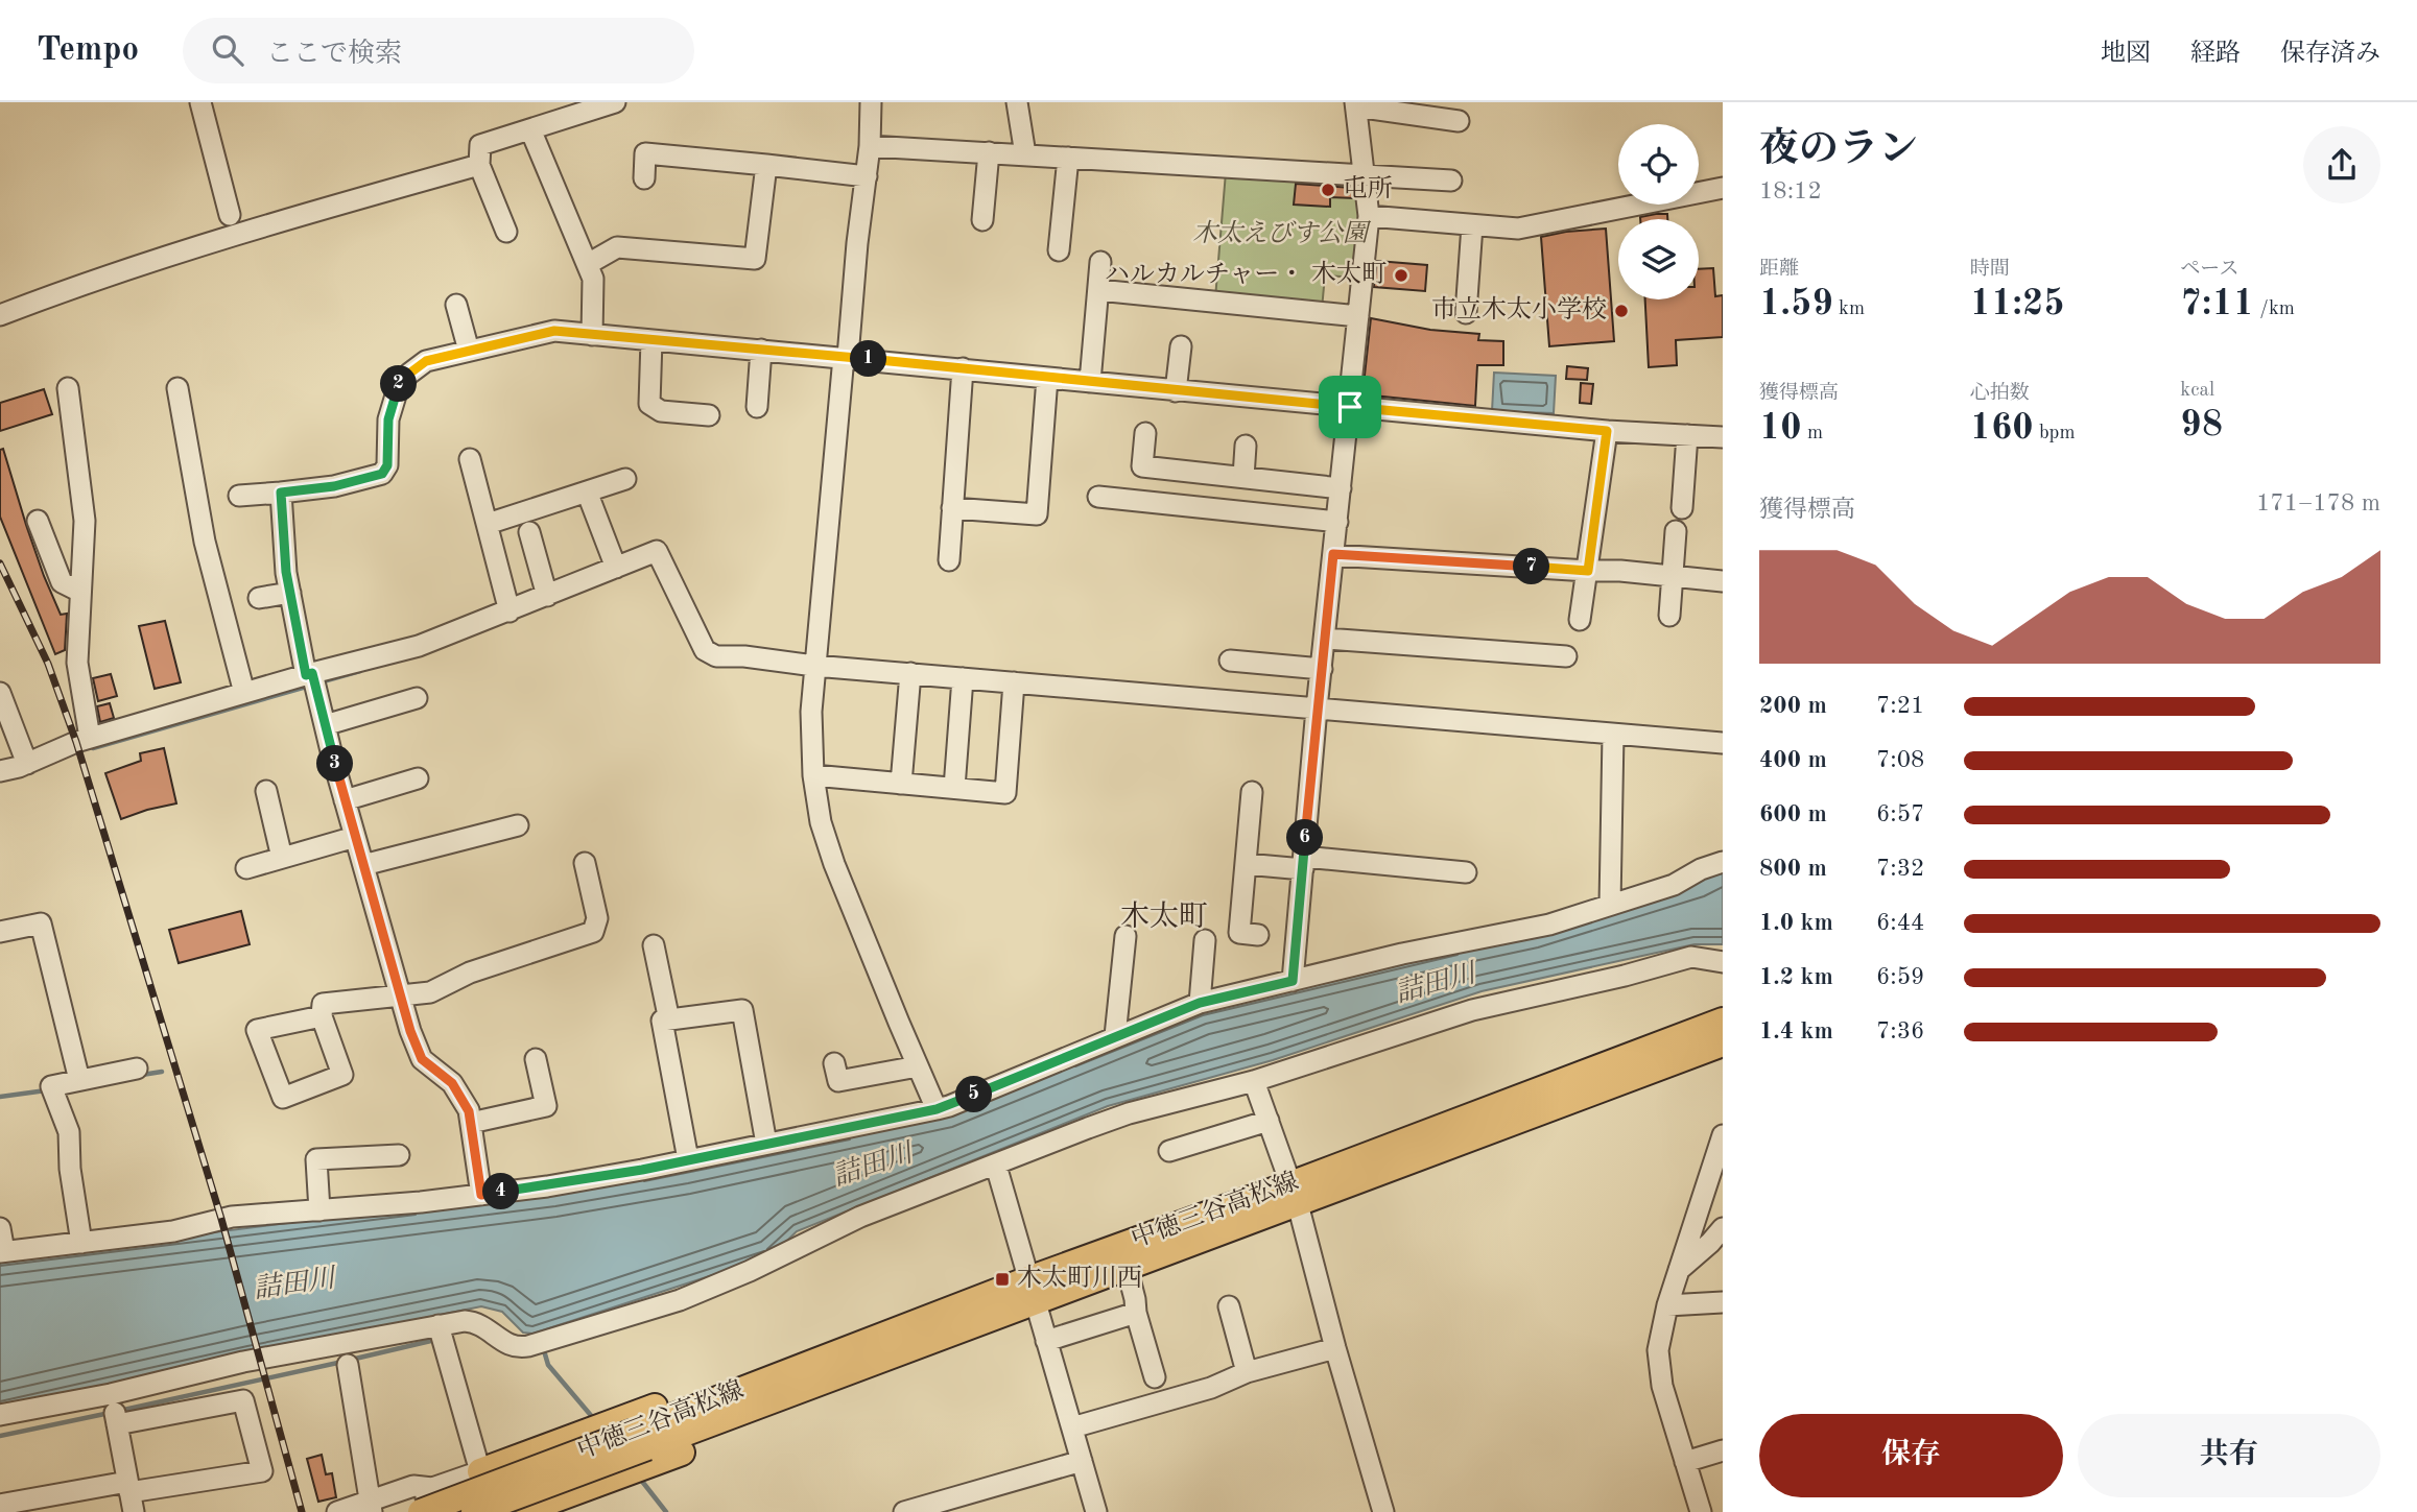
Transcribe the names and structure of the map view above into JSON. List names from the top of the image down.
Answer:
{
  "streets": {
    "main road": ["中徳三谷高松線"]
  },
  "districts": ["木太町"],
  "water": ["詰田川"],
  "parks": ["木太えびす公園"],
  "places": {
    "other": ["屯所", "ハルカルチャー・ 木太町", "市立木太小学校"],
    "transit": ["木太町川西"]
  },
  "page": {
    "header": "Tempo",
    "search": "ここで検索",
    "nav": ["地図", "経路", "保存済み"],
    "heading": ["夜のラン", "18:12"],
    "stats": [
      ["距離", "1.59 km"],
      ["時間", "11:25"],
      ["ペース", "7:11 /km"],
      ["獲得標高", "10 m"],
      ["心拍数", "160 bpm"],
      ["kcal", "98"]
    ],
    "pins": [
      "1",
      "2",
      "7",
      "3",
      "6",
      "5",
      "4"
    ],
    "chart": ["獲得標高", "171–178 m"],
    "list": [
      {
        "name": "200 m",
        "note": "7:21"
      },
      {
        "name": "400 m",
        "note": "7:08"
      },
      {
        "name": "600 m",
        "note": "6:57"
      },
      {
        "name": "800 m",
        "note": "7:32"
      },
      {
        "name": "1.0 km",
        "note": "6:44"
      },
      {
        "name": "1.2 km",
        "note": "6:59"
      },
      {
        "name": "1.4 km",
        "note": "7:36"
      }
    ],
    "buttons": ["保存", "共有"]
  }
}
